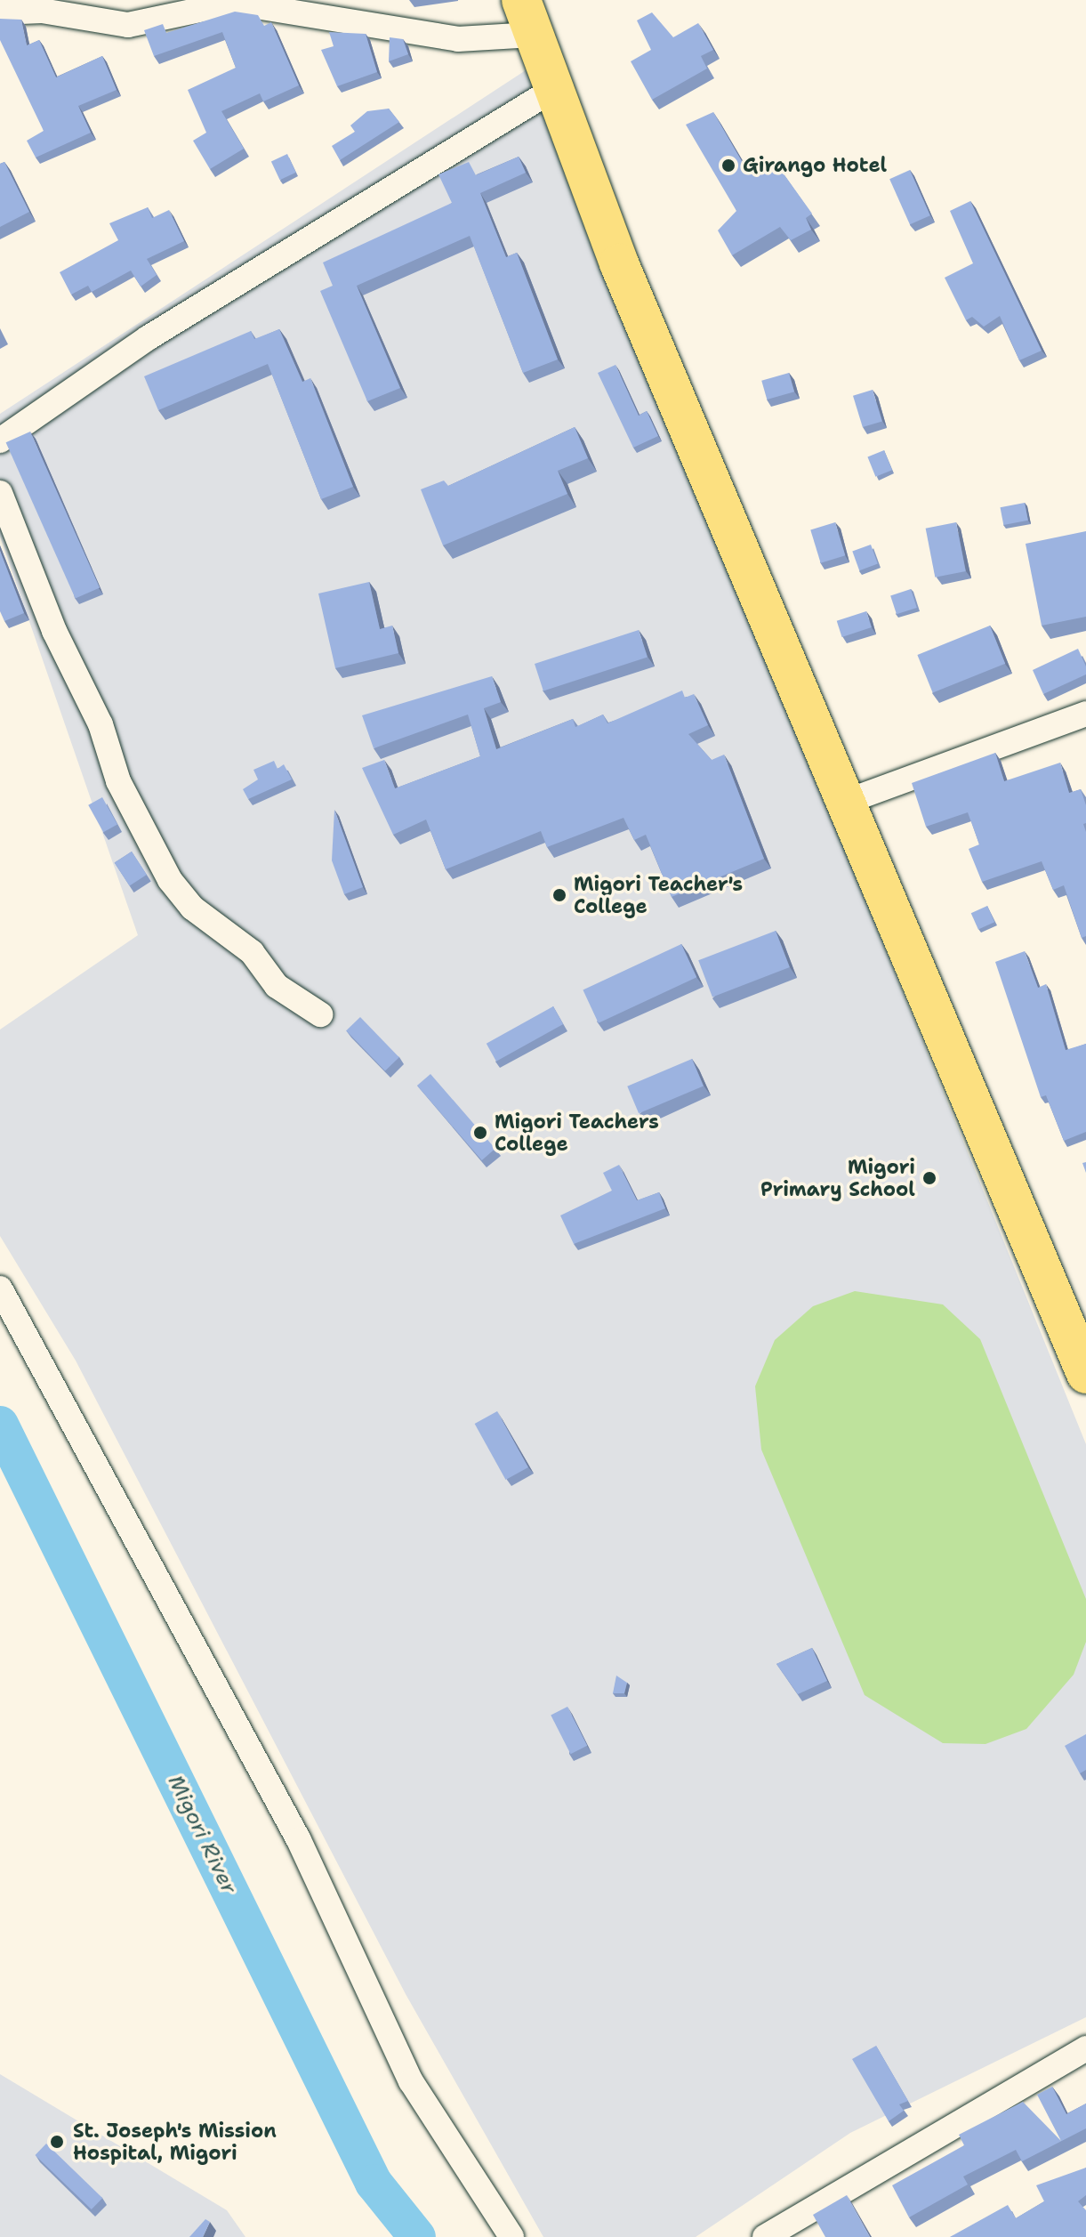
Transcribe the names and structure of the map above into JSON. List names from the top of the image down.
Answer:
{
  "water": ["Migori River"],
  "places": [
    "Girango Hotel",
    "Migori Teacher's College",
    "Migori Teachers College",
    "Migori Primary School",
    "St. Joseph's Mission Hospital, Migori"
  ]
}
